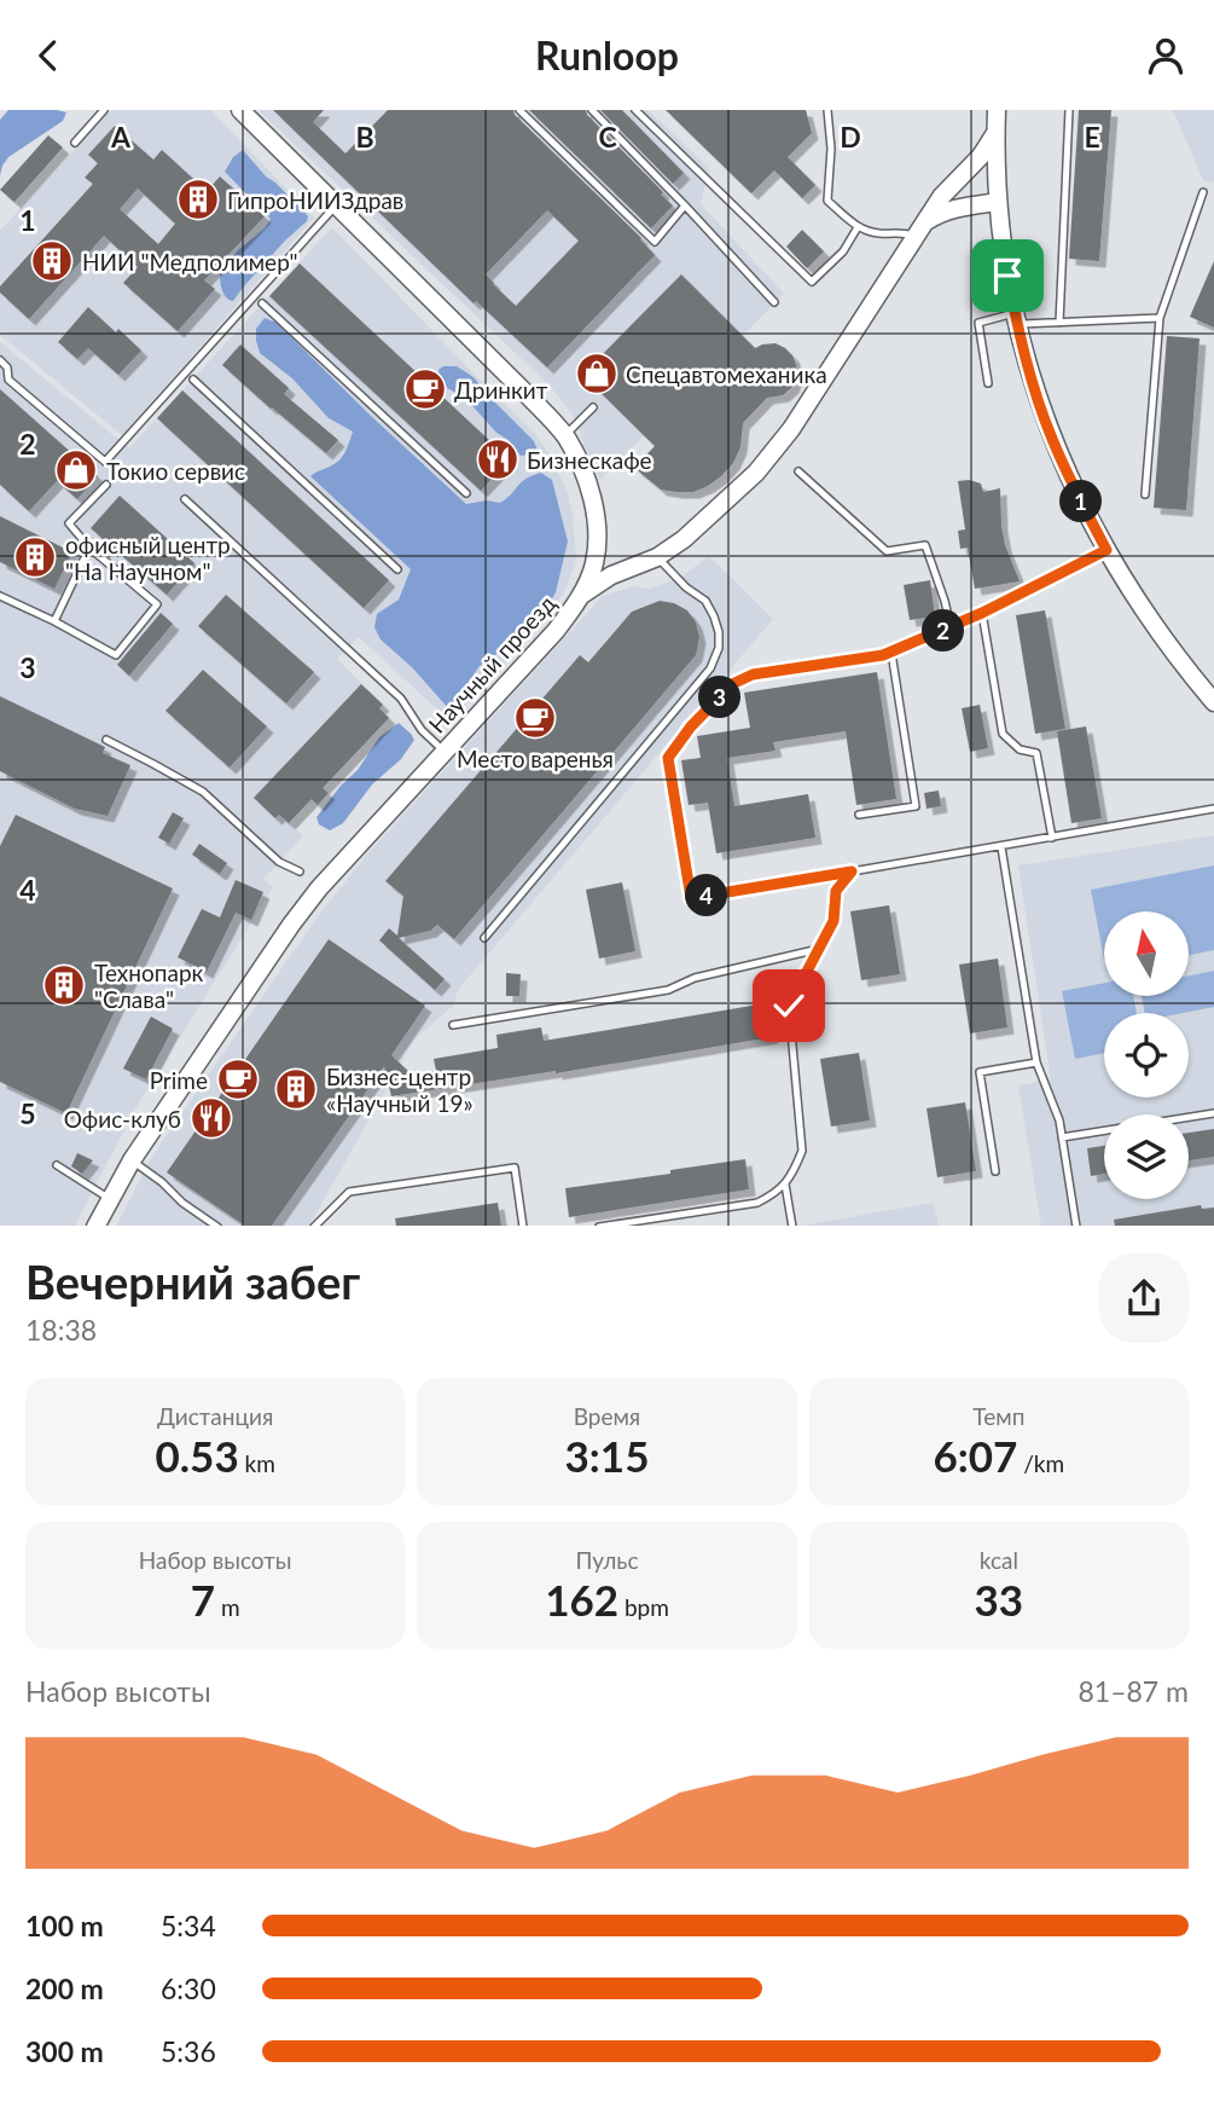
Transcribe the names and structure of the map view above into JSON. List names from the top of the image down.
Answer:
{
  "streets": {
    "street": ["Научный проезд"]
  },
  "places": {
    "building": [
      "ГипроНИИЗдрав",
      "НИИ \"Медполимер\"",
      "офисный центр \"На Научном\"",
      "Технопарк \"Слава\"",
      "Бизнес-центр «Научный 19»"
    ],
    "shop": ["Спецавтомеханика", "Токио сервис"],
    "cafe": ["Дринкит", "Место варенья", "Prime"],
    "restaurant": ["Бизнескафе", "Офис-клуб"]
  },
  "north": "top",
  "page": {
    "header": "Runloop",
    "pins": [
      "1",
      "2",
      "3",
      "4"
    ],
    "heading": ["Вечерний забег", "18:38"],
    "stats": [
      ["Дистанция", "0.53 km"],
      ["Время", "3:15"],
      ["Темп", "6:07 /km"],
      ["Набор высоты", "7 m"],
      ["Пульс", "162 bpm"],
      ["kcal", "33"]
    ],
    "chart": ["Набор высоты", "81–87 m"],
    "list": [
      {
        "name": "100 m",
        "note": "5:34"
      },
      {
        "name": "200 m",
        "note": "6:30"
      },
      {
        "name": "300 m",
        "note": "5:36"
      }
    ]
  },
  "grid": {
    "columns": [
      "A",
      "B",
      "C",
      "D",
      "E"
    ],
    "rows": [
      "1",
      "2",
      "3",
      "4",
      "5"
    ]
  }
}
